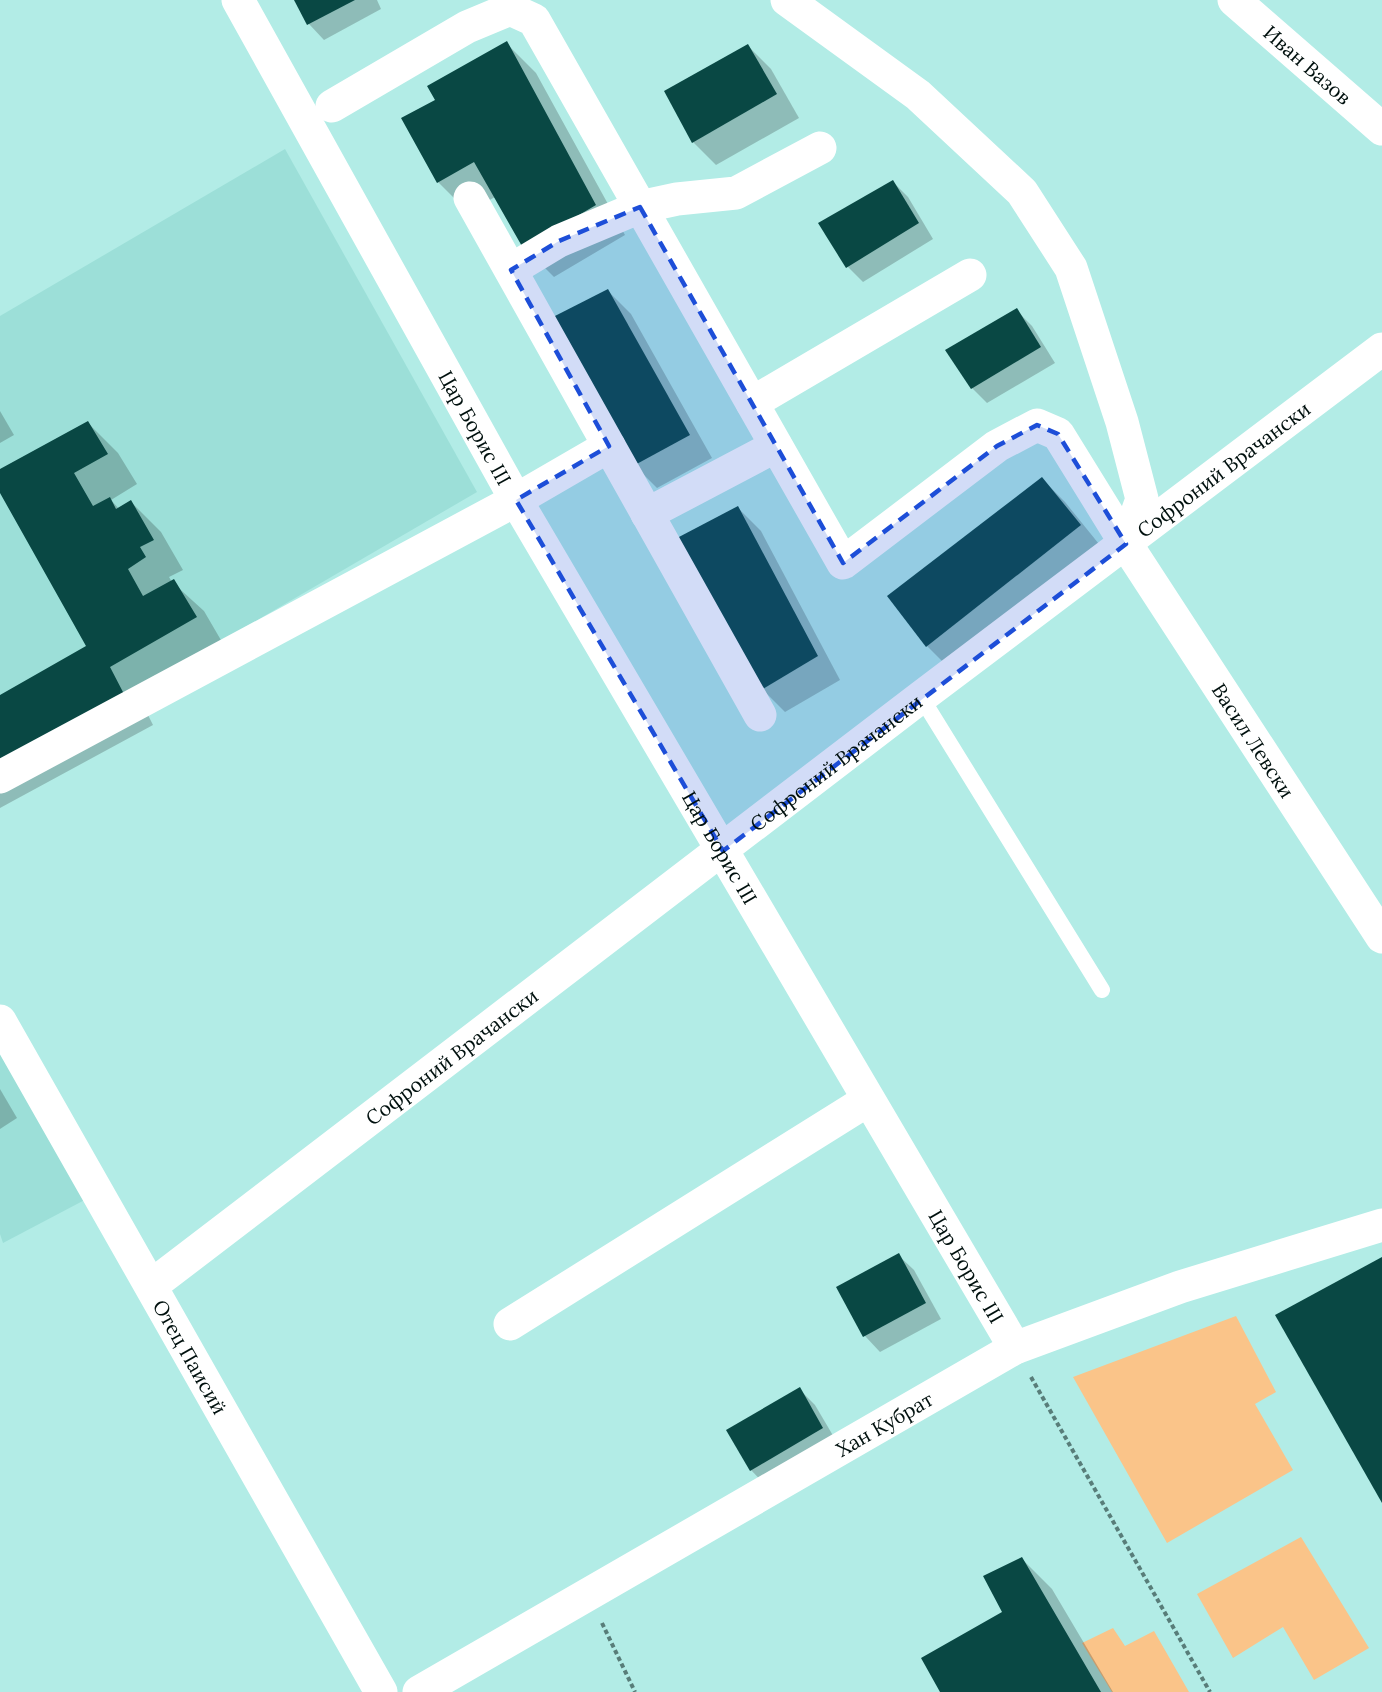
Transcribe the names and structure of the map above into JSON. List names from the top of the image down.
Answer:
{
  "streets": {
    "street": [
      "Иван Вазов",
      "Цар Борис III",
      "Софроний Врачански",
      "Васил Левски",
      "Отец Паисий",
      "Хан Кубрат"
    ]
  },
  "crossings": [
    ["Цар Борис III", "Софроний Врачански"],
    ["Цар Борис III", "Хан Кубрат"],
    ["Софроний Врачански", "Васил Левски"],
    ["Софроний Врачански", "Отец Паисий"]
  ]
}
